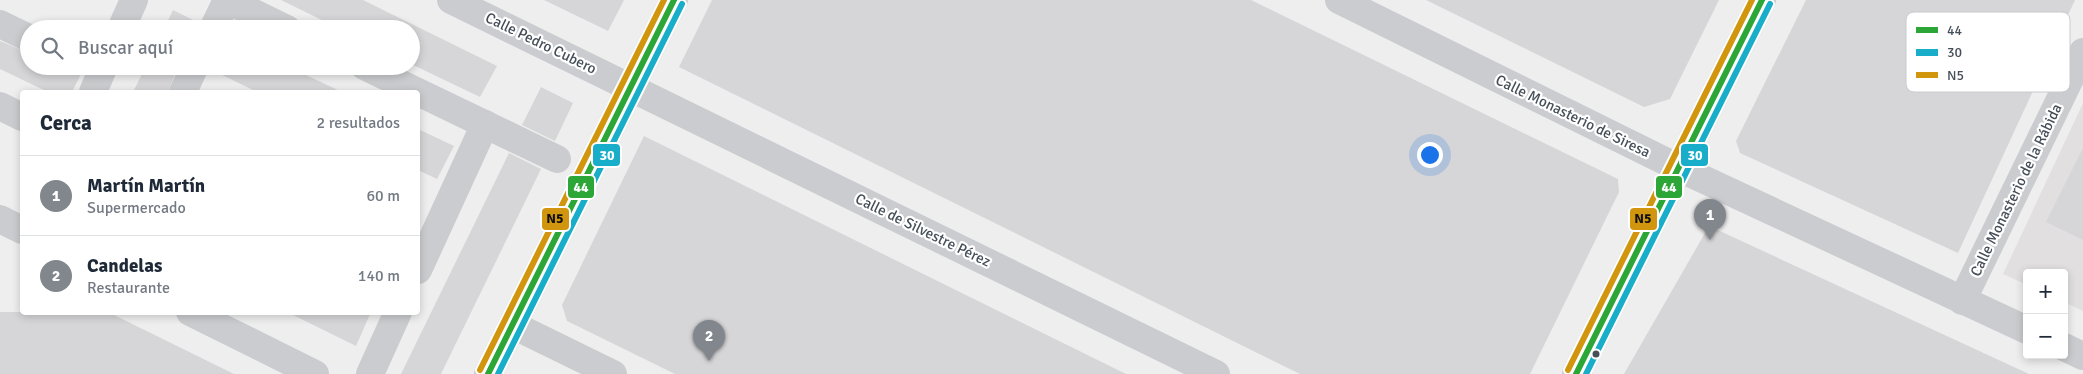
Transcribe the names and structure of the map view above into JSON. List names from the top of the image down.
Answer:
{
  "streets": {
    "street": [
      "Calle Pedro Cubero",
      "Calle Monasterio de Siresa",
      "Calle Monasterio de la Rábida",
      "Calle de Silvestre Pérez"
    ]
  },
  "crossings": [
    ["Calle Pedro Cubero", "Calle de Silvestre Pérez"],
    ["Calle Monasterio de Siresa", "Calle Monasterio de la Rábida"]
  ],
  "lines": ["transit line 44", "transit line N5", "transit line 30"],
  "legend": ["44", "30", "N5"],
  "page": {
    "search": "Buscar aquí",
    "heading": ["Cerca", "2 resultados"],
    "list": [
      {
        "mark": "1",
        "name": "Martín Martín",
        "note": "Supermercado",
        "value": "60 m"
      },
      {
        "mark": "2",
        "name": "Candelas",
        "note": "Restaurante",
        "value": "140 m"
      }
    ],
    "pins": ["1", "2"],
    "map_buttons": ["+", "−"]
  }
}
